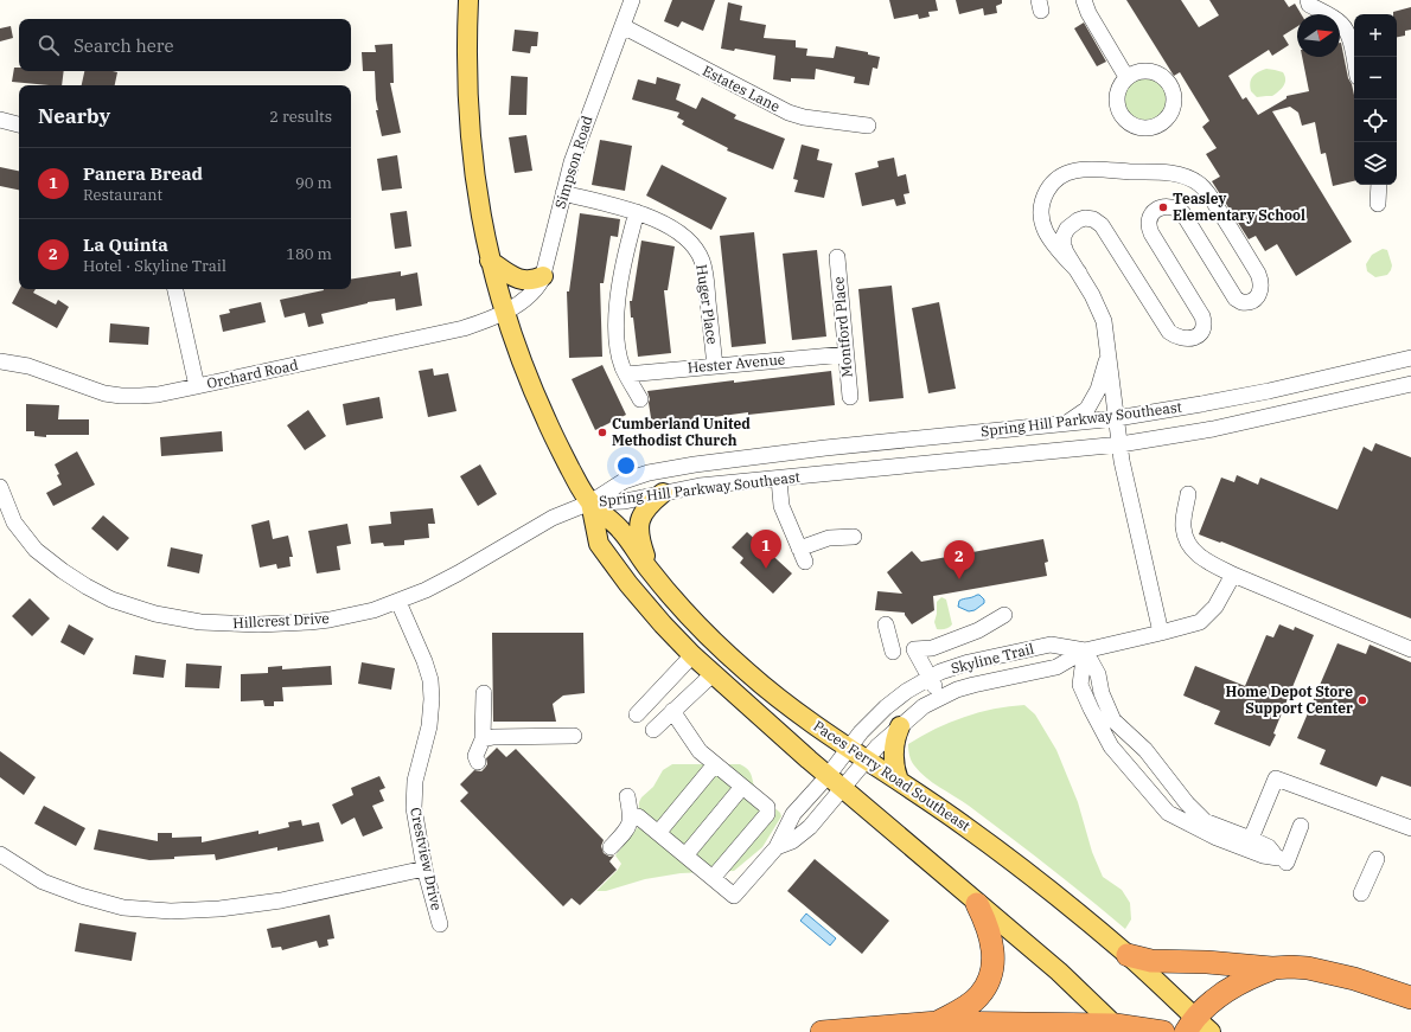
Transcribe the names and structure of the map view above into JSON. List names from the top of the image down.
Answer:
{
  "streets": {
    "main road": ["Paces Ferry Road Southeast"],
    "street": [
      "Estates Lane",
      "Simpson Road",
      "Huger Place",
      "Montford Place",
      "Hester Avenue",
      "Orchard Road",
      "Spring Hill Parkway Southeast",
      "Hillcrest Drive",
      "Skyline Trail",
      "Crestview Drive"
    ]
  },
  "crossings": [
    ["Estates Lane", "Simpson Road"],
    ["Simpson Road", "Huger Place"],
    ["Simpson Road", "Orchard Road"],
    ["Simpson Road", "Paces Ferry Road Southeast"],
    ["Huger Place", "Hester Avenue"],
    ["Montford Place", "Hester Avenue"],
    ["Orchard Road", "Paces Ferry Road Southeast"],
    ["Spring Hill Parkway Southeast", "Hillcrest Drive"],
    ["Spring Hill Parkway Southeast", "Paces Ferry Road Southeast"],
    ["Hillcrest Drive", "Paces Ferry Road Southeast"],
    ["Hillcrest Drive", "Crestview Drive"],
    ["Skyline Trail", "Paces Ferry Road Southeast"]
  ],
  "places": ["Teasley Elementary School", "Cumberland United Methodist Church", "Home Depot Store Support Center"],
  "north": "right",
  "page": {
    "map_buttons": ["+", "−"],
    "search": "Search here",
    "heading": ["Nearby", "2 results"],
    "list": [
      {
        "mark": "1",
        "name": "Panera Bread",
        "note": "Restaurant",
        "value": "90 m"
      },
      {
        "mark": "2",
        "name": "La Quinta",
        "note": "Hotel · Skyline Trail",
        "value": "180 m"
      }
    ],
    "pins": ["1", "2"]
  }
}
